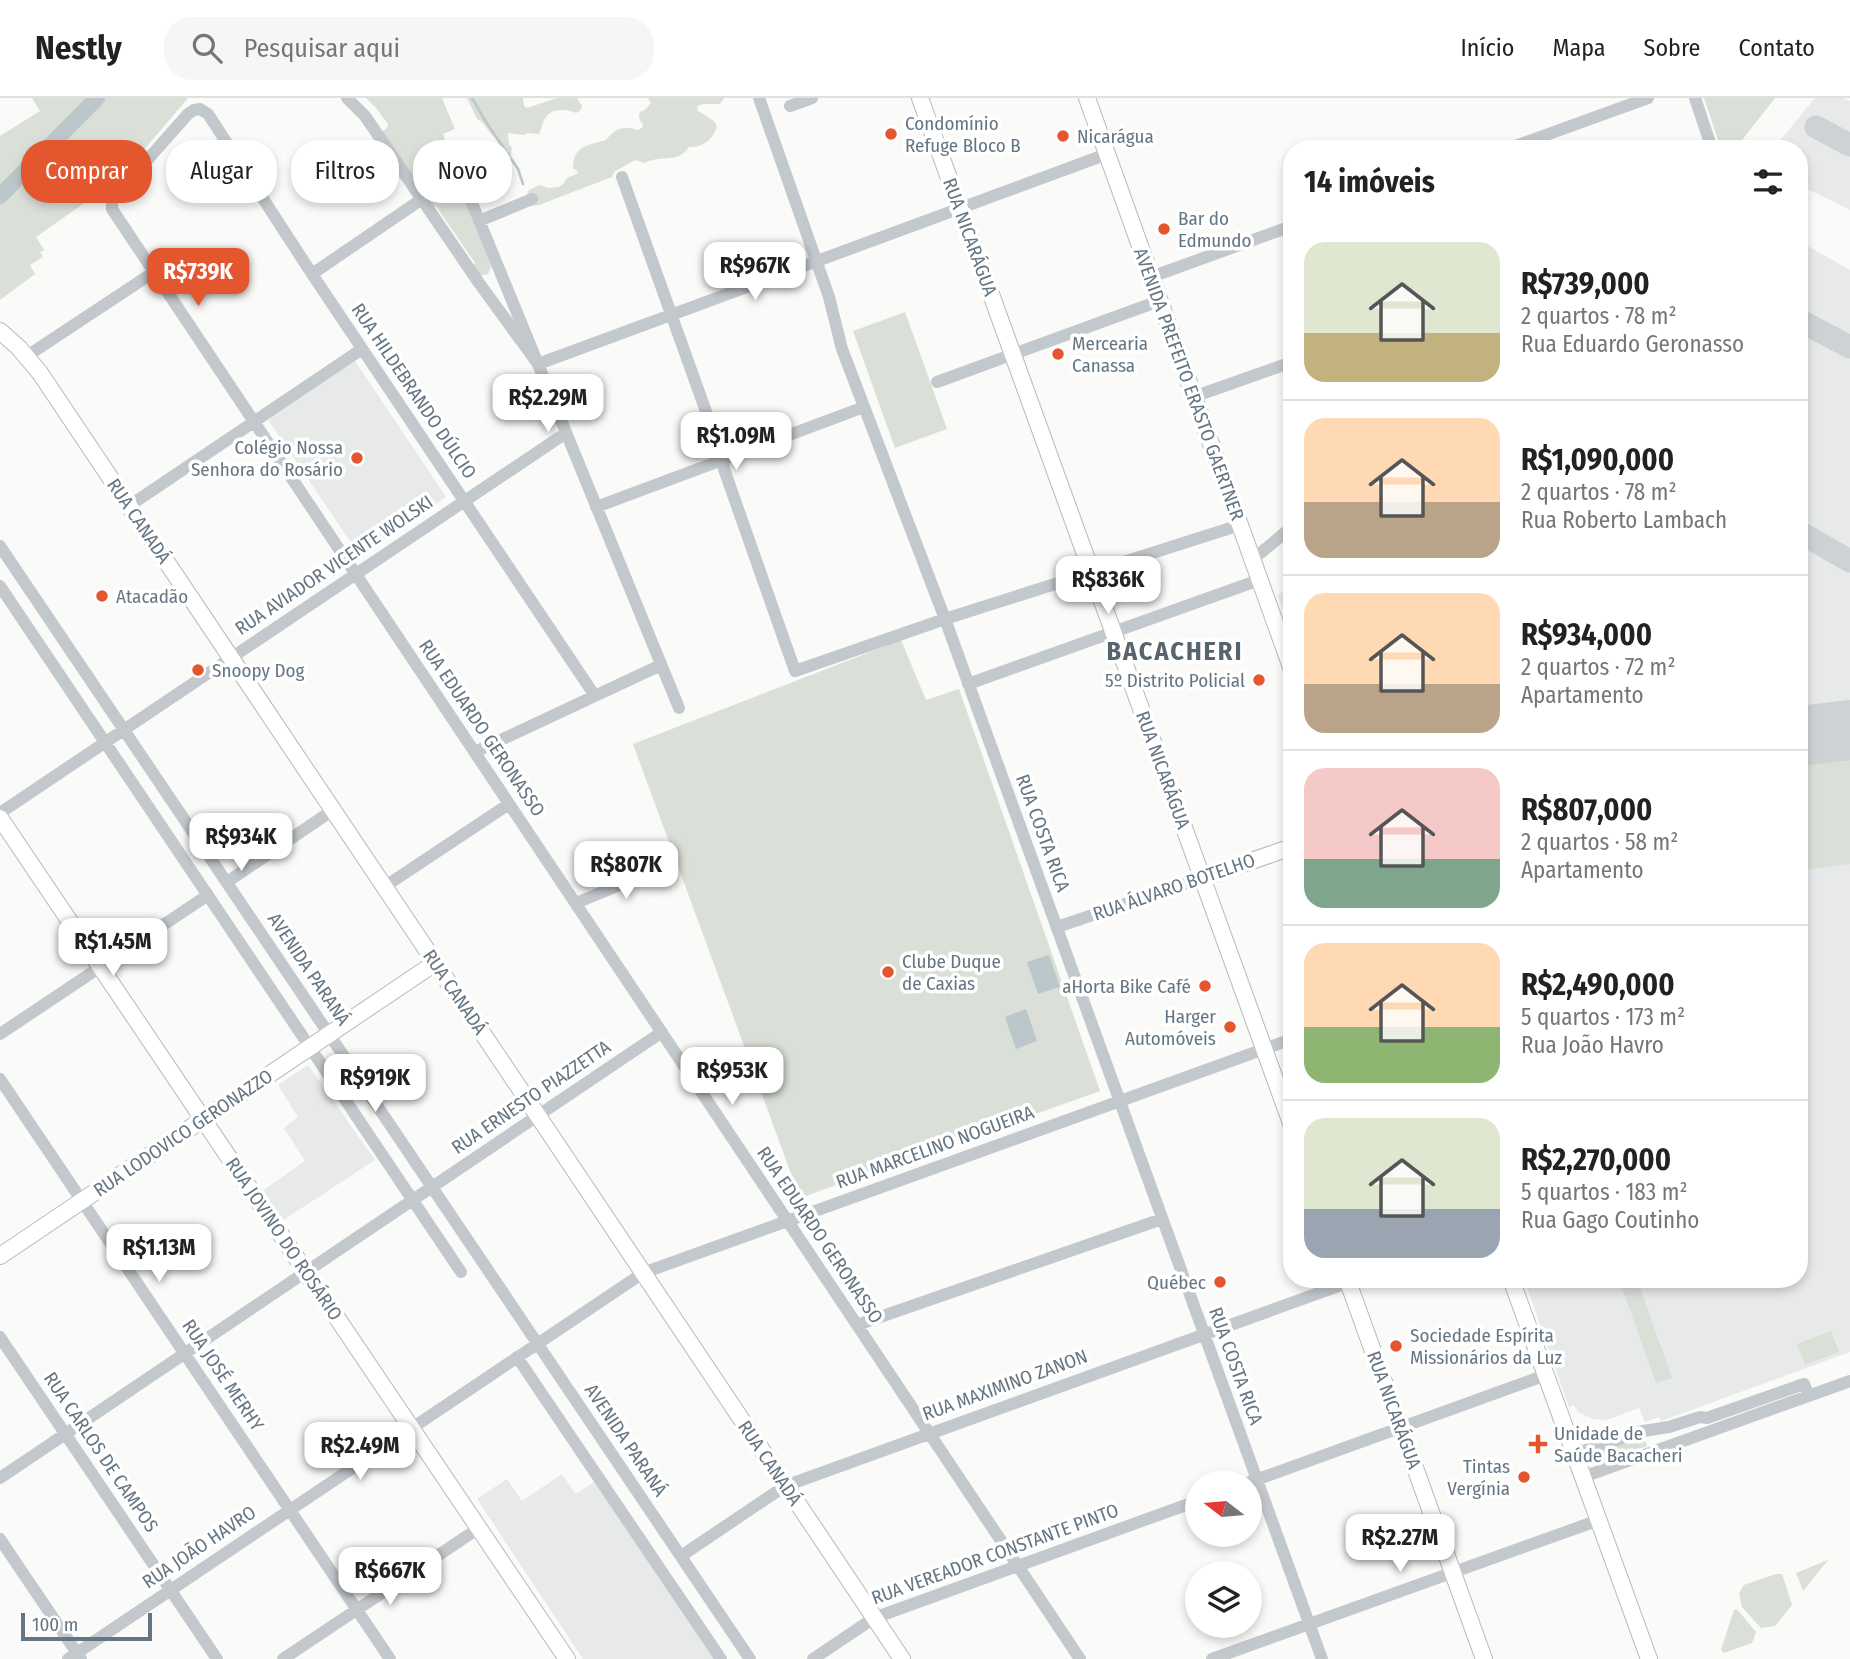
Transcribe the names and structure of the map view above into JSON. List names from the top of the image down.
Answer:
{
  "streets": {
    "main road": [
      "RUA NICARÁGUA",
      "AVENIDA PREFEITO ERASTO GAERTNER",
      "RUA CANADÁ",
      "RUA ÁLVARO BOTELHO",
      "RUA LODOVICO GERONAZZO",
      "RUA JOVINO DO ROSÁRIO"
    ],
    "street": [
      "RUA HILDEBRANDO DÚLCIO",
      "RUA AVIADOR VICENTE WOLSKI",
      "RUA EDUARDO GERONASSO",
      "RUA COSTA RICA",
      "AVENIDA PARANÁ",
      "RUA ERNESTO PIAZZETTA",
      "RUA MARCELINO NOGUEIRA",
      "RUA JOSÉ MERHY",
      "RUA MAXIMINO ZANON",
      "RUA CARLOS DE CAMPOS",
      "RUA JOÃO HAVRO",
      "RUA VEREADOR CONSTANTE PINTO"
    ]
  },
  "crossings": [
    ["RUA NICARÁGUA", "RUA ÁLVARO BOTELHO"],
    ["RUA NICARÁGUA", "RUA MARCELINO NOGUEIRA"],
    ["RUA HILDEBRANDO DÚLCIO", "RUA AVIADOR VICENTE WOLSKI"],
    ["RUA HILDEBRANDO DÚLCIO", "RUA EDUARDO GERONASSO"],
    ["RUA CANADÁ", "RUA AVIADOR VICENTE WOLSKI"],
    ["RUA CANADÁ", "RUA ERNESTO PIAZZETTA"],
    ["RUA CANADÁ", "RUA LODOVICO GERONAZZO"],
    ["RUA CANADÁ", "RUA MARCELINO NOGUEIRA"],
    ["RUA CANADÁ", "RUA MAXIMINO ZANON"],
    ["RUA CANADÁ", "RUA VEREADOR CONSTANTE PINTO"],
    ["RUA AVIADOR VICENTE WOLSKI", "RUA EDUARDO GERONASSO"],
    ["RUA AVIADOR VICENTE WOLSKI", "AVENIDA PARANÁ"],
    ["RUA AVIADOR VICENTE WOLSKI", "RUA JOVINO DO ROSÁRIO"],
    ["RUA EDUARDO GERONASSO", "RUA ERNESTO PIAZZETTA"],
    ["RUA EDUARDO GERONASSO", "RUA MARCELINO NOGUEIRA"],
    ["RUA EDUARDO GERONASSO", "RUA MAXIMINO ZANON"],
    ["RUA EDUARDO GERONASSO", "RUA VEREADOR CONSTANTE PINTO"],
    ["RUA COSTA RICA", "RUA ÁLVARO BOTELHO"],
    ["RUA COSTA RICA", "RUA MARCELINO NOGUEIRA"],
    ["RUA COSTA RICA", "RUA MAXIMINO ZANON"],
    ["AVENIDA PARANÁ", "RUA ERNESTO PIAZZETTA"],
    ["AVENIDA PARANÁ", "RUA LODOVICO GERONAZZO"],
    ["AVENIDA PARANÁ", "RUA MARCELINO NOGUEIRA"],
    ["AVENIDA PARANÁ", "RUA MAXIMINO ZANON"],
    ["AVENIDA PARANÁ", "RUA JOÃO HAVRO"],
    ["RUA ERNESTO PIAZZETTA", "RUA JOVINO DO ROSÁRIO"],
    ["RUA ERNESTO PIAZZETTA", "RUA JOSÉ MERHY"],
    ["RUA ERNESTO PIAZZETTA", "RUA CARLOS DE CAMPOS"],
    ["RUA LODOVICO GERONAZZO", "RUA JOVINO DO ROSÁRIO"],
    ["RUA LODOVICO GERONAZZO", "RUA JOSÉ MERHY"],
    ["RUA MARCELINO NOGUEIRA", "RUA JOÃO HAVRO"],
    ["RUA JOVINO DO ROSÁRIO", "RUA JOÃO HAVRO"],
    ["RUA JOSÉ MERHY", "RUA JOÃO HAVRO"],
    ["RUA CARLOS DE CAMPOS", "RUA JOÃO HAVRO"]
  ],
  "districts": ["BACACHERI"],
  "places": {
    "other": [
      "Condomínio Refuge Bloco B",
      "Nicarágua",
      "Bar do Edmundo",
      "Mercearia Canassa",
      "Colégio Nossa Senhora do Rosário",
      "Atacadão",
      "Snoopy Dog",
      "5º Distrito Policial",
      "Clube Duque de Caxias",
      "aHorta Bike Café",
      "Harger Automóveis",
      "Québec",
      "Sociedade Espírita Missionários da Luz",
      "Tintas Vergínia"
    ],
    "health": ["Unidade de Saúde Bacacheri"]
  },
  "scale_bar": "100 m",
  "north": "left",
  "page": {
    "header": "Nestly",
    "search": "Pesquisar aqui",
    "nav": [
      "Início",
      "Mapa",
      "Sobre",
      "Contato"
    ],
    "chip": [
      "Comprar",
      "Alugar",
      "Filtros",
      "Novo"
    ],
    "heading": "14 imóveis",
    "list": [
      {
        "name": "R$739,000",
        "note": "2 quartos · 78 m² · Rua Eduardo Geronasso"
      },
      {
        "name": "R$1,090,000",
        "note": "2 quartos · 78 m² · Rua Roberto Lambach"
      },
      {
        "name": "R$934,000",
        "note": "2 quartos · 72 m² · Apartamento"
      },
      {
        "name": "R$807,000",
        "note": "2 quartos · 58 m² · Apartamento"
      },
      {
        "name": "R$2,490,000",
        "note": "5 quartos · 173 m² · Rua João Havro"
      },
      {
        "name": "R$2,270,000",
        "note": "5 quartos · 183 m² · Rua Gago Coutinho"
      }
    ],
    "price": [
      "R$967K",
      "R$739K",
      "R$2.29M",
      "R$1.09M",
      "R$836K",
      "R$934K",
      "R$807K",
      "R$1.45M",
      "R$953K",
      "R$919K",
      "R$1.13M",
      "R$2.49M",
      "R$2.27M",
      "R$667K"
    ],
    "scale": "100 m"
  }
}
